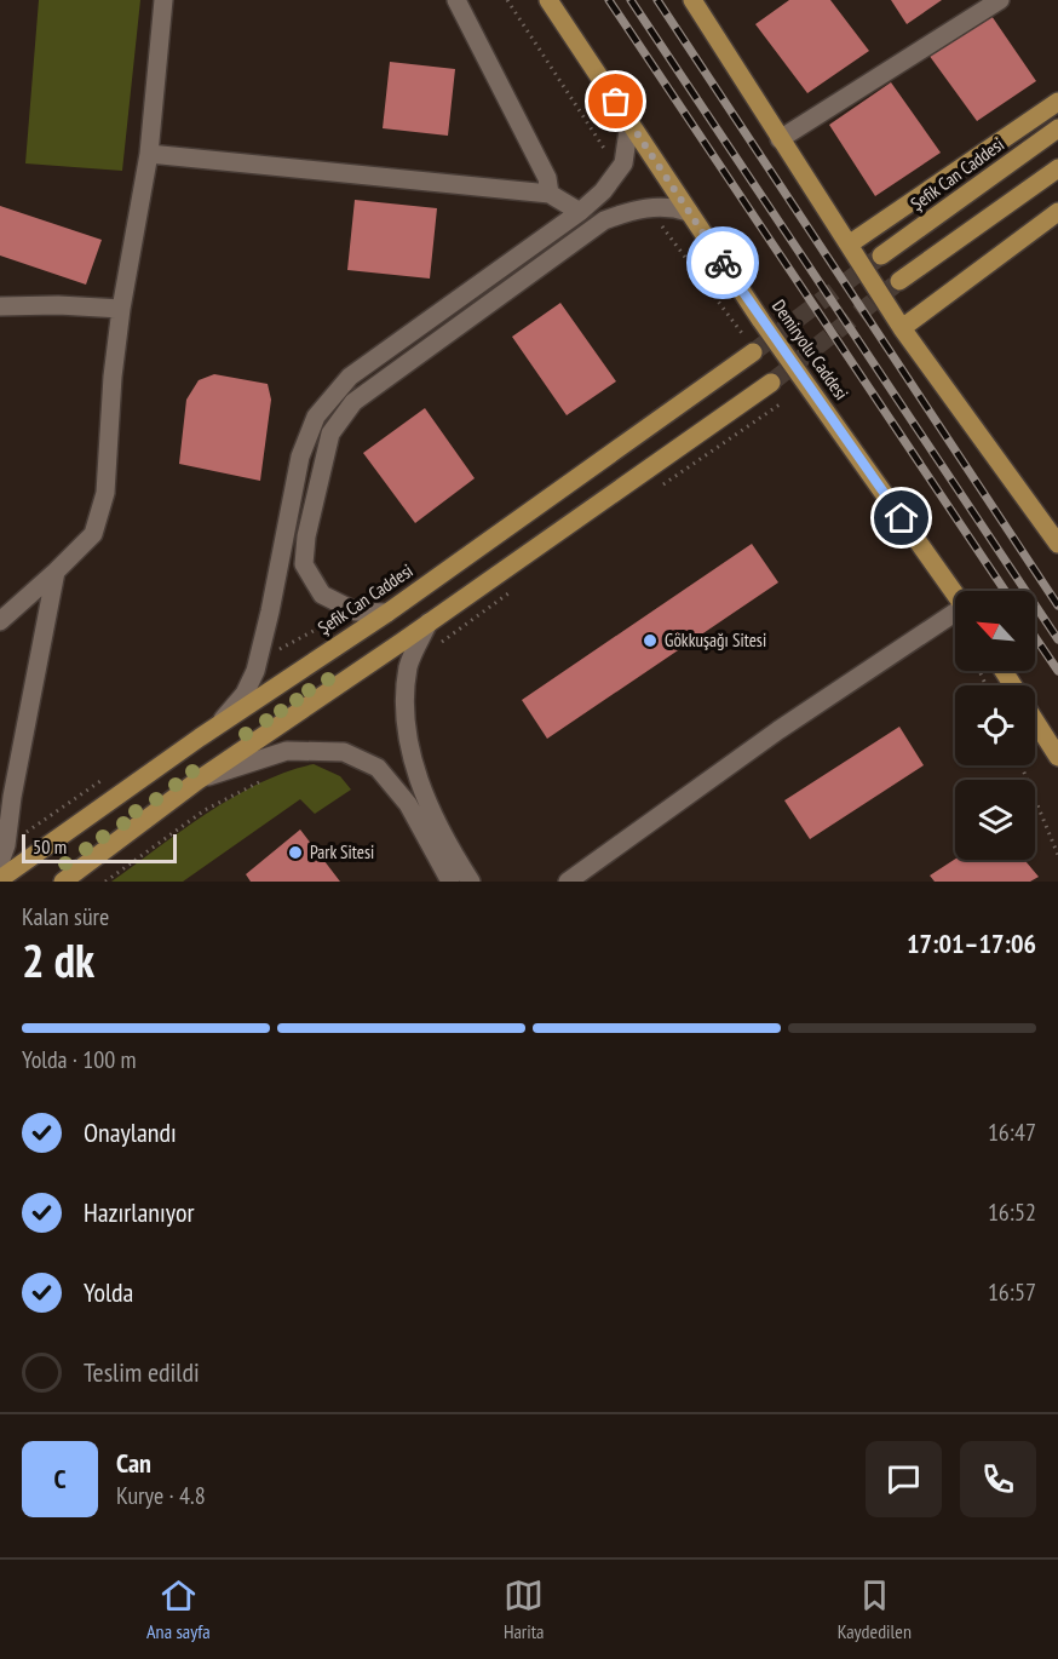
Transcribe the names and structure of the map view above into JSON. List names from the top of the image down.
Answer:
{
  "streets": {
    "main road": ["Şefik Can Caddesi", "Demiryolu Caddesi"]
  },
  "places": ["Gökkuşağı Sitesi", "Park Sitesi"],
  "scale_bar": "50 m",
  "north": "top left",
  "page": {
    "scale": "50 m",
    "heading": ["2 dk", "Kalan süre", "17:01–17:06"],
    "panel": ["Can", "Kurye · 4.8"],
    "bar": "Yolda · 100 m",
    "list": [
      ["Onaylandı", "16:47"],
      ["Hazırlanıyor", "16:52"],
      ["Yolda", "16:57"],
      "Teslim edildi"
    ],
    "round": "C",
    "tabs": ["Ana sayfa", "Harita", "Kaydedilen"]
  }
}
